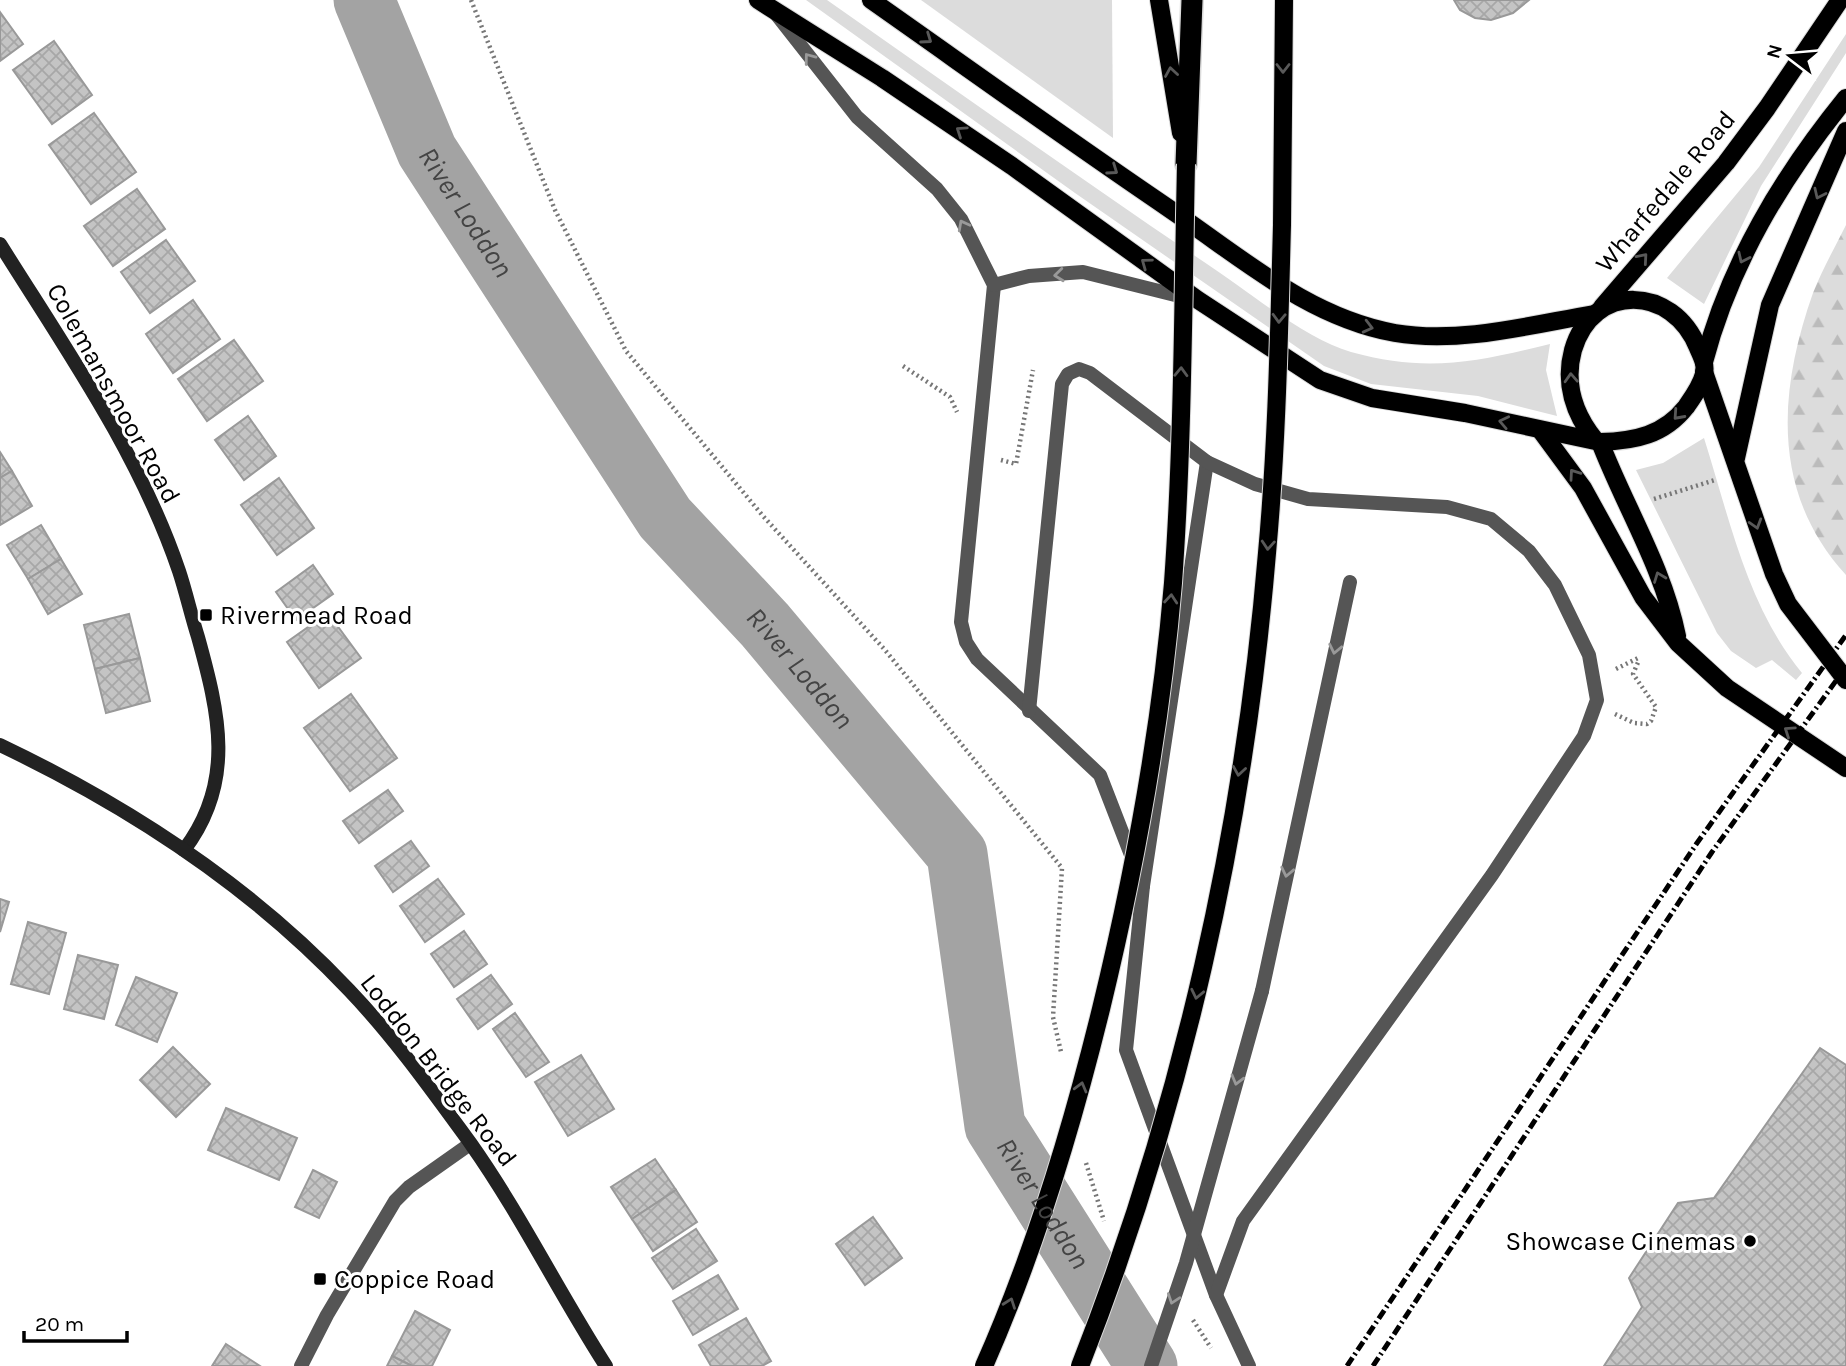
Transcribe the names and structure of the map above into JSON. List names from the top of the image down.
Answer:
{
  "streets": {
    "main road": ["Wharfedale Road"],
    "street": ["Colemansmoor Road", "Loddon Bridge Road"]
  },
  "crossings": [
    ["Colemansmoor Road", "Loddon Bridge Road"]
  ],
  "water": ["River Loddon"],
  "places": {
    "transit": ["Rivermead Road", "Coppice Road"],
    "other": ["Showcase Cinemas"]
  },
  "scale_bar": "20 m",
  "north": "left"
}
